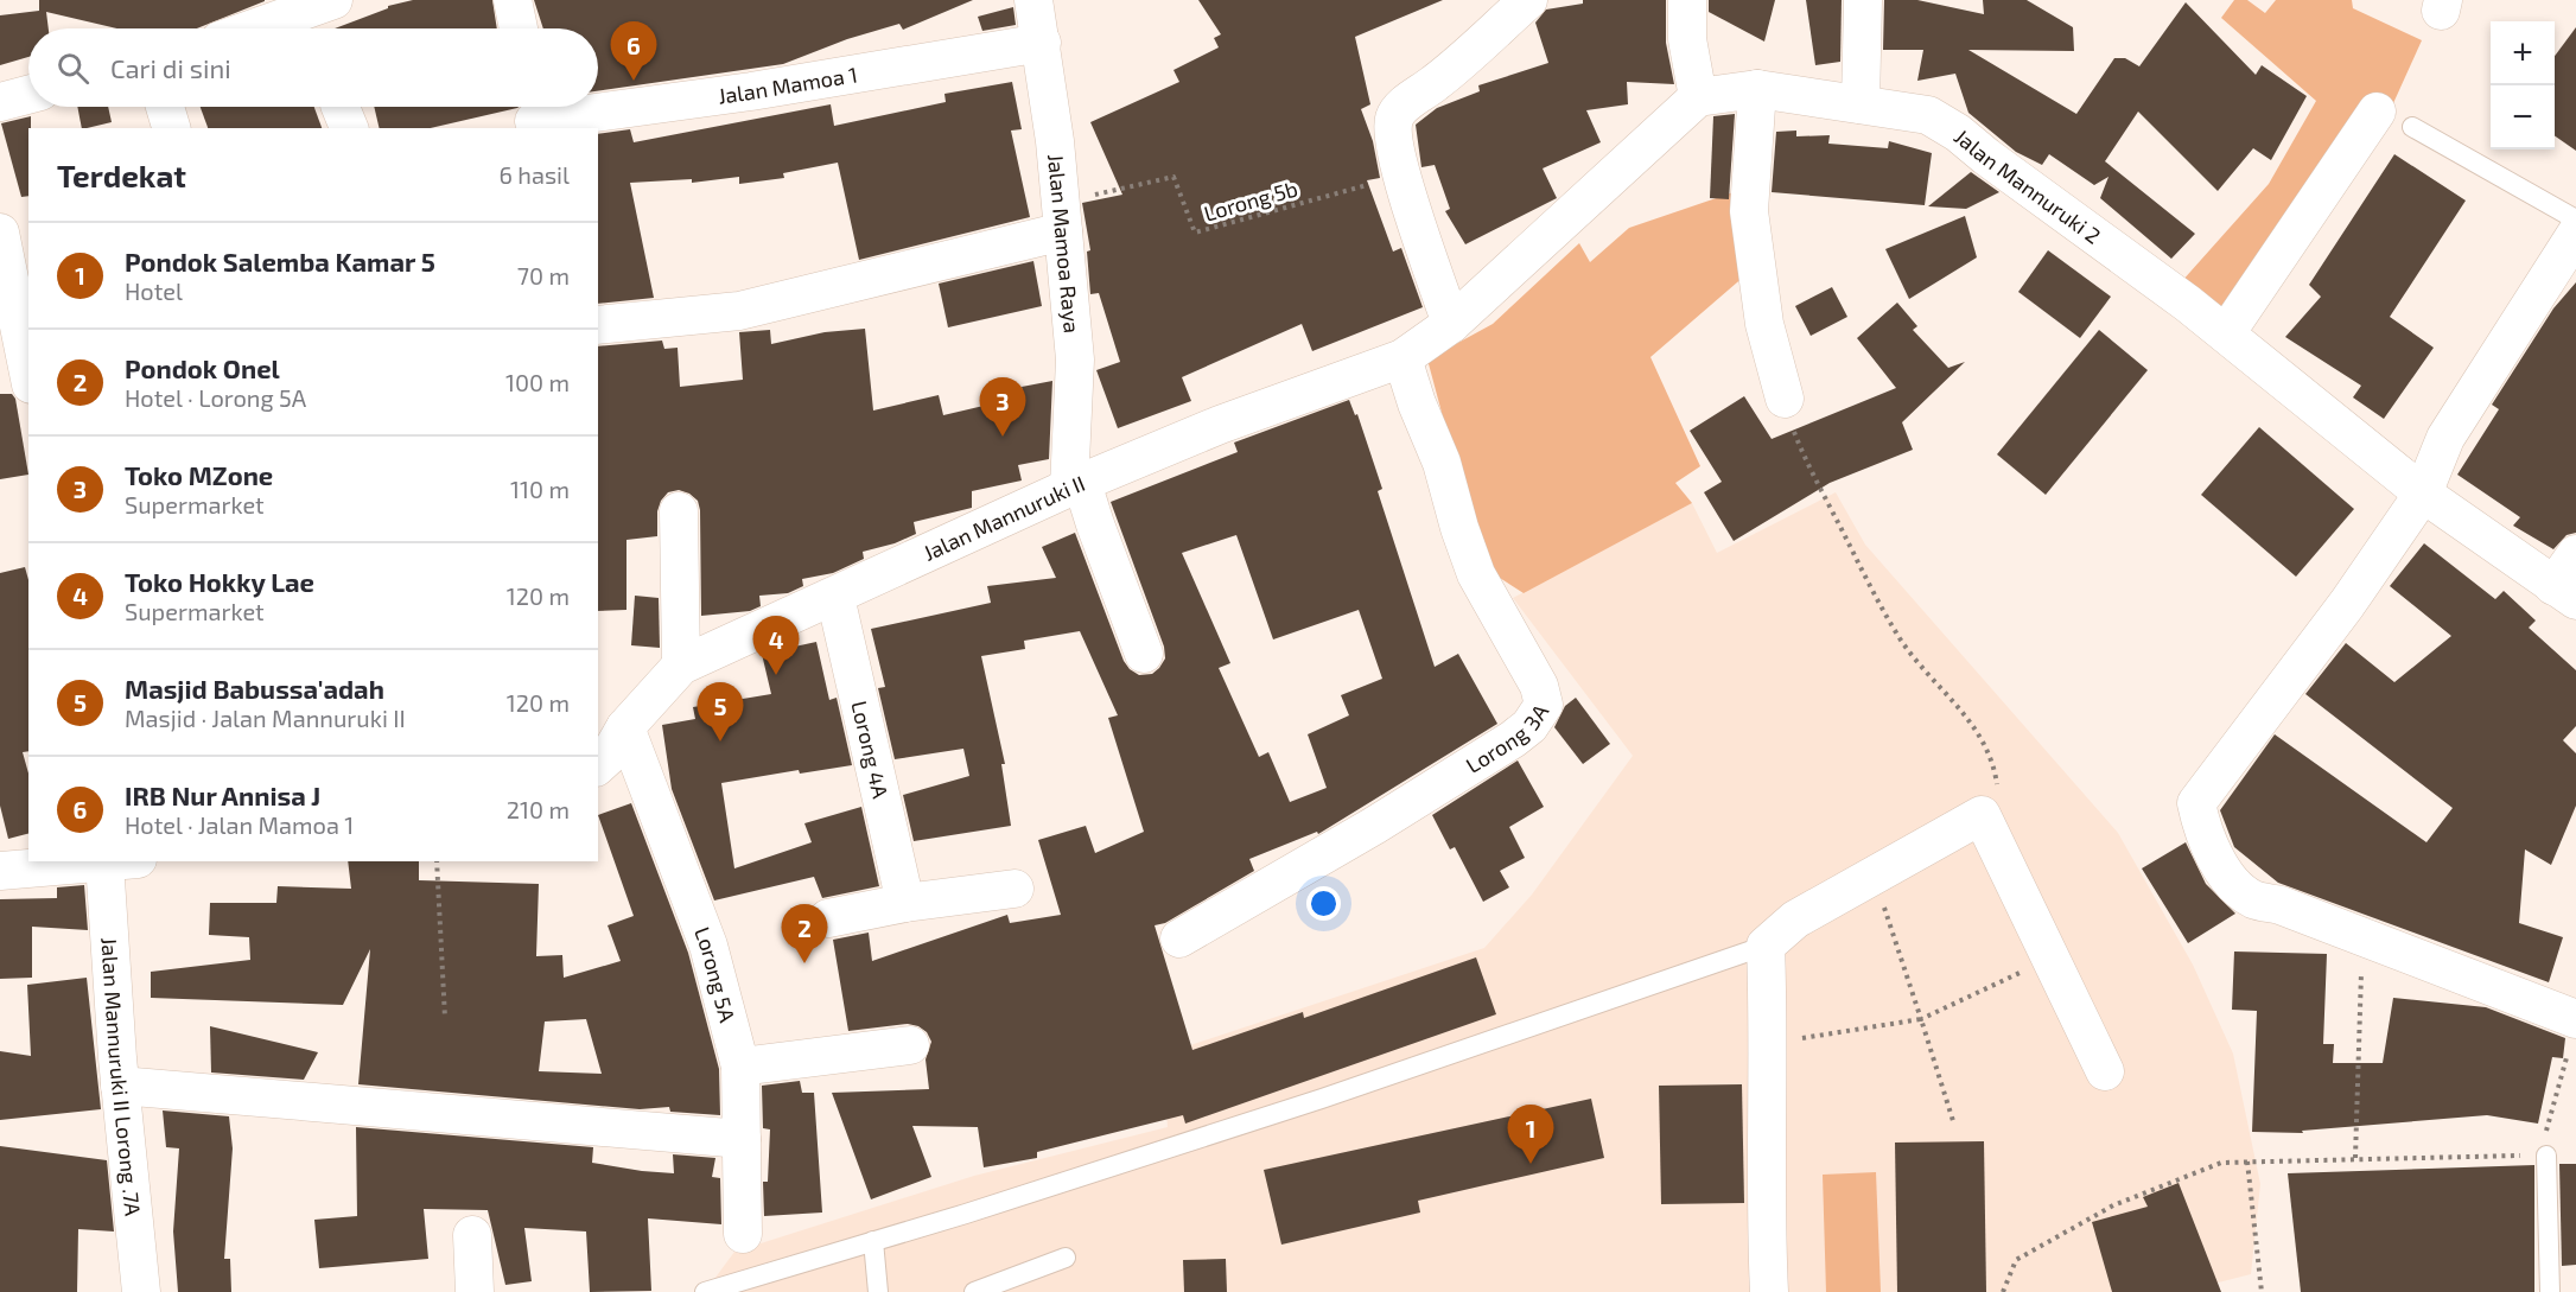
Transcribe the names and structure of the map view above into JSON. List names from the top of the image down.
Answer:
{
  "streets": {
    "street": [
      "Jalan Mamoa 1",
      "Jalan Mannuruki 2",
      "Jalan Mamoa Raya",
      "Jalan Mannuruki II",
      "Lorong 3A",
      "Lorong 4A",
      "Lorong 5A",
      "Jalan Mannuruki II Lorong .7A"
    ],
    "path": ["Lorong 5b"]
  },
  "crossings": [
    ["Jalan Mamoa 1", "Jalan Mamoa Raya"],
    ["Lorong 5b", "Jalan Mamoa Raya"],
    ["Jalan Mamoa Raya", "Jalan Mannuruki II"],
    ["Jalan Mannuruki II", "Lorong 3A"],
    ["Jalan Mannuruki II", "Lorong 4A"],
    ["Jalan Mannuruki II", "Lorong 5A"]
  ],
  "page": {
    "map_buttons": ["+", "−"],
    "pins": [
      "6",
      "3",
      "4",
      "5",
      "2",
      "1"
    ],
    "search": "Cari di sini",
    "heading": ["Terdekat", "6 hasil"],
    "list": [
      {
        "mark": "1",
        "name": "Pondok Salemba Kamar 5",
        "note": "Hotel",
        "value": "70 m"
      },
      {
        "mark": "2",
        "name": "Pondok Onel",
        "note": "Hotel · Lorong 5A",
        "value": "100 m"
      },
      {
        "mark": "3",
        "name": "Toko MZone",
        "note": "Supermarket",
        "value": "110 m"
      },
      {
        "mark": "4",
        "name": "Toko Hokky Lae",
        "note": "Supermarket",
        "value": "120 m"
      },
      {
        "mark": "5",
        "name": "Masjid Babussa'adah",
        "note": "Masjid · Jalan Mannuruki II",
        "value": "120 m"
      },
      {
        "mark": "6",
        "name": "IRB Nur Annisa J",
        "note": "Hotel · Jalan Mamoa 1",
        "value": "210 m"
      }
    ]
  }
}
